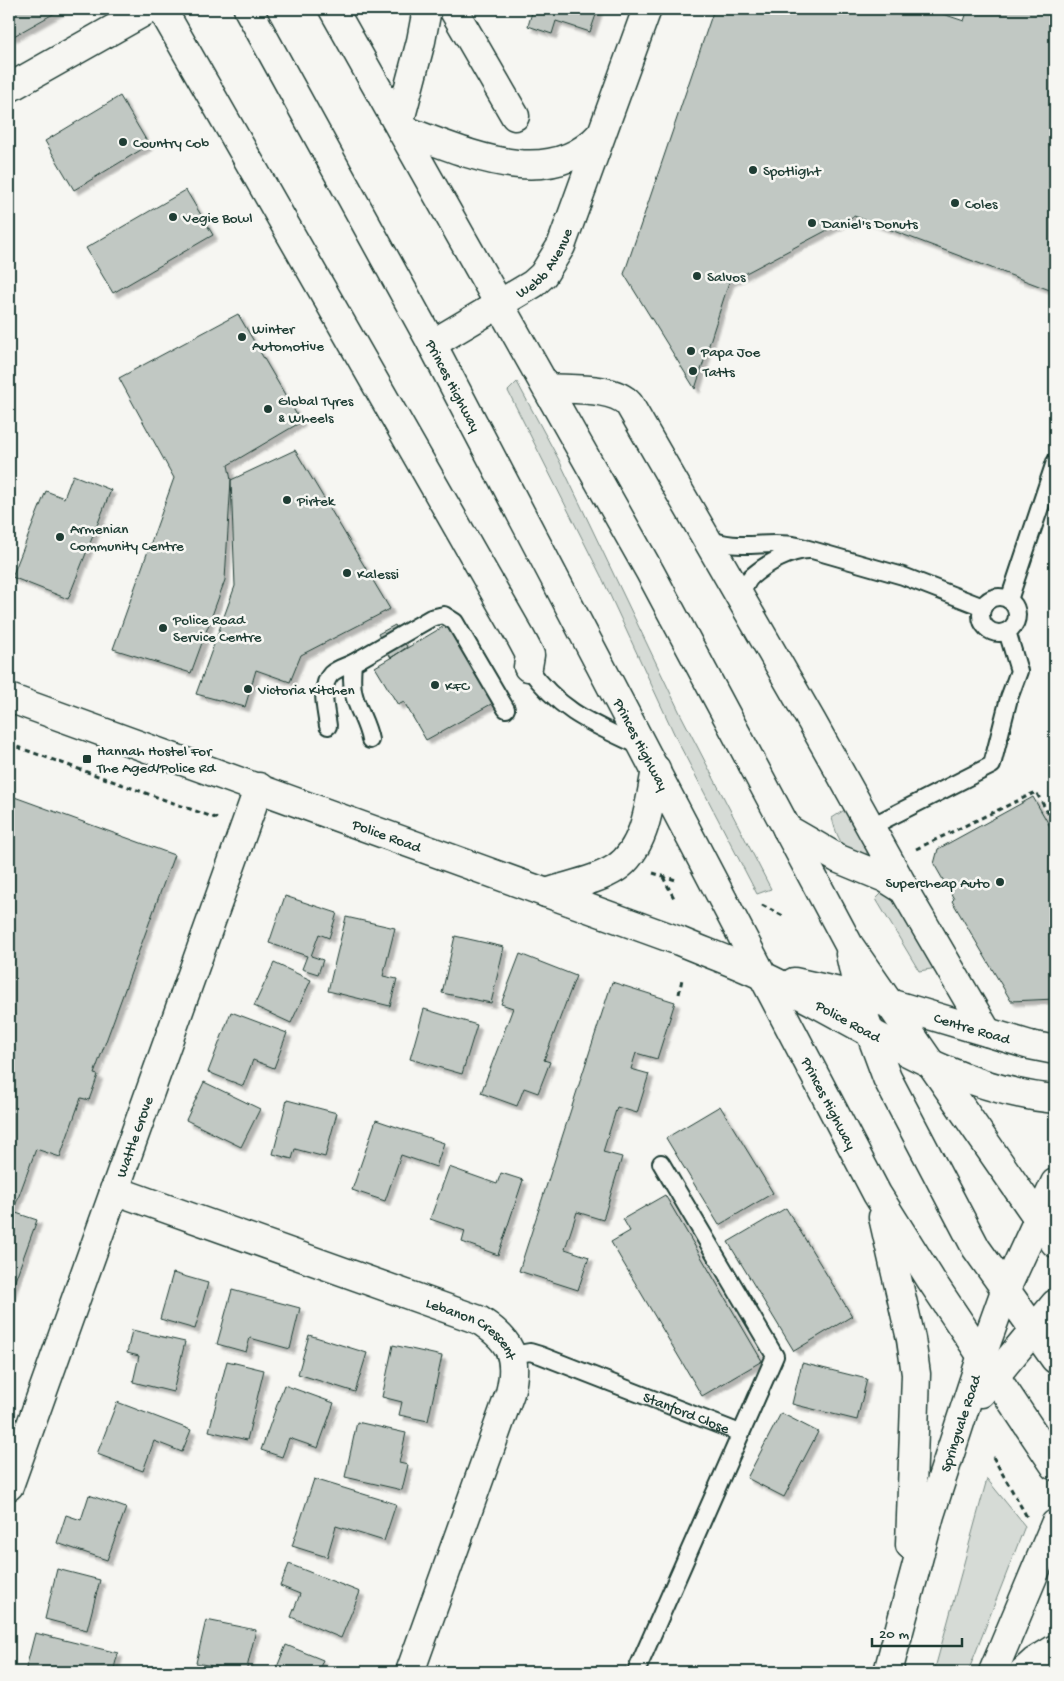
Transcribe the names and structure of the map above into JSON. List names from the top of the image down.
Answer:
{
  "streets": {
    "main road": [
      "Webb Avenue",
      "Princes Highway",
      "Police Road",
      "Centre Road",
      "Wattle Grove",
      "Lebanon Crescent",
      "Springvale Road"
    ],
    "lane": ["Stanford Close"]
  },
  "crossings": [
    ["Webb Avenue", "Princes Highway"],
    ["Princes Highway", "Police Road"],
    ["Princes Highway", "Springvale Road"],
    ["Police Road", "Centre Road"],
    ["Police Road", "Wattle Grove"],
    ["Wattle Grove", "Lebanon Crescent"],
    ["Lebanon Crescent", "Stanford Close"]
  ],
  "places": {
    "other": [
      "Country Cob",
      "Spotlight",
      "Coles",
      "Vegie Bowl",
      "Daniel's Donuts",
      "Salvos",
      "Winter Automotive",
      "Papa Joe",
      "Tatts",
      "Global Tyres & Wheels",
      "Pirtek",
      "Armenian Community Centre",
      "Kalessi",
      "Police Road Service Centre",
      "KFC",
      "Victoria Kitchen",
      "Supercheap Auto"
    ],
    "transit": ["Hannah Hostel For The Aged/Police Rd"]
  },
  "scale_bar": "20 m"
}
